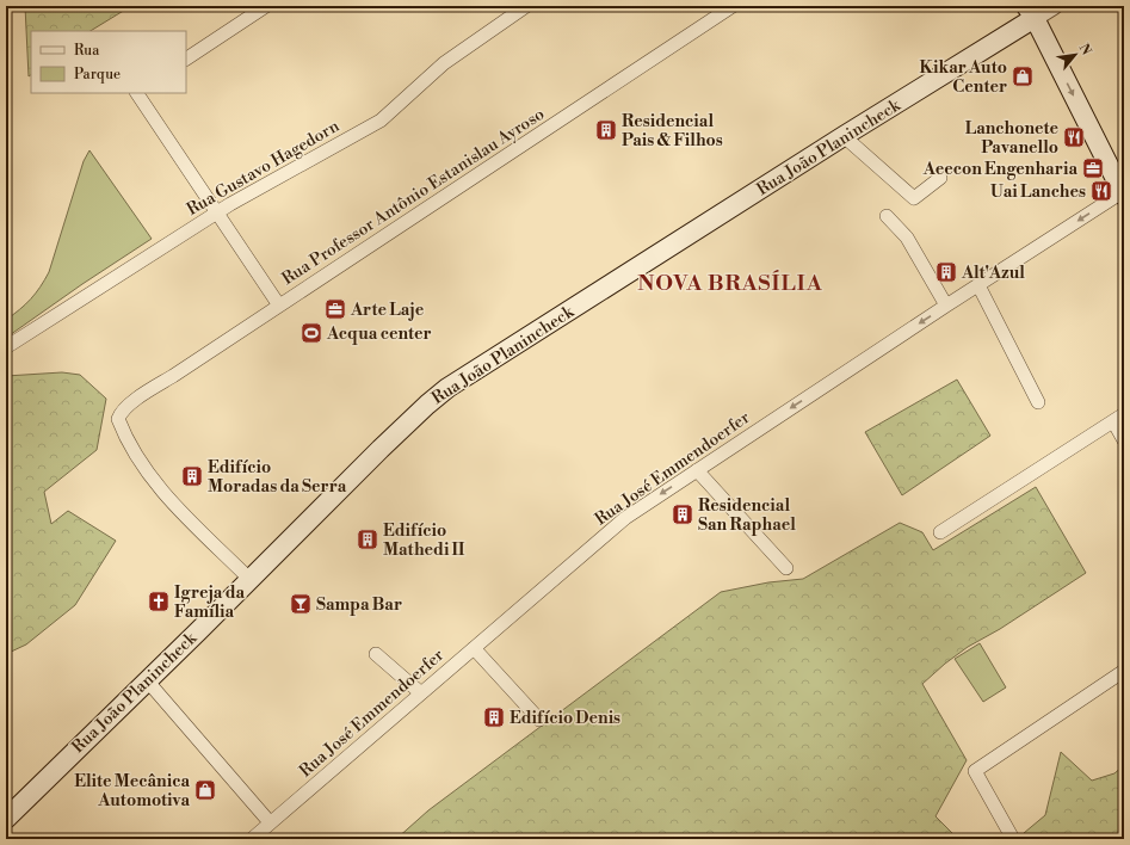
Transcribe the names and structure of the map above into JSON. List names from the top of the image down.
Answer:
{
  "streets": {
    "main road": ["Rua João Planincheck"],
    "street": ["Rua Gustavo Hagedorn", "Rua Professor Antônio Estanislau Ayroso", "Rua José Emmendoerfer"]
  },
  "crossings": [
    ["Rua João Planincheck", "Rua Professor Antônio Estanislau Ayroso"]
  ],
  "one_way": ["Rua José Emmendoerfer"],
  "districts": ["NOVA BRASÍLIA"],
  "places": {
    "shop": ["Kikar Auto Center", "Elite Mecânica Automotiva"],
    "building": [
      "Residencial Pais & Filhos",
      "Alt'Azul",
      "Edifício Moradas da Serra",
      "Residencial San Raphael",
      "Edifício Mathedi II",
      "Edifício Denis"
    ],
    "restaurant": ["Lanchonete Pavanello", "Uai Lanches"],
    "office": ["Aeecon Engenharia", "Arte Laje"],
    "sports": ["Acqua center"],
    "church": ["Igreja da Família"],
    "bar": ["Sampa Bar"]
  },
  "legend": ["Rua", "Parque"],
  "north": "top right"
}
